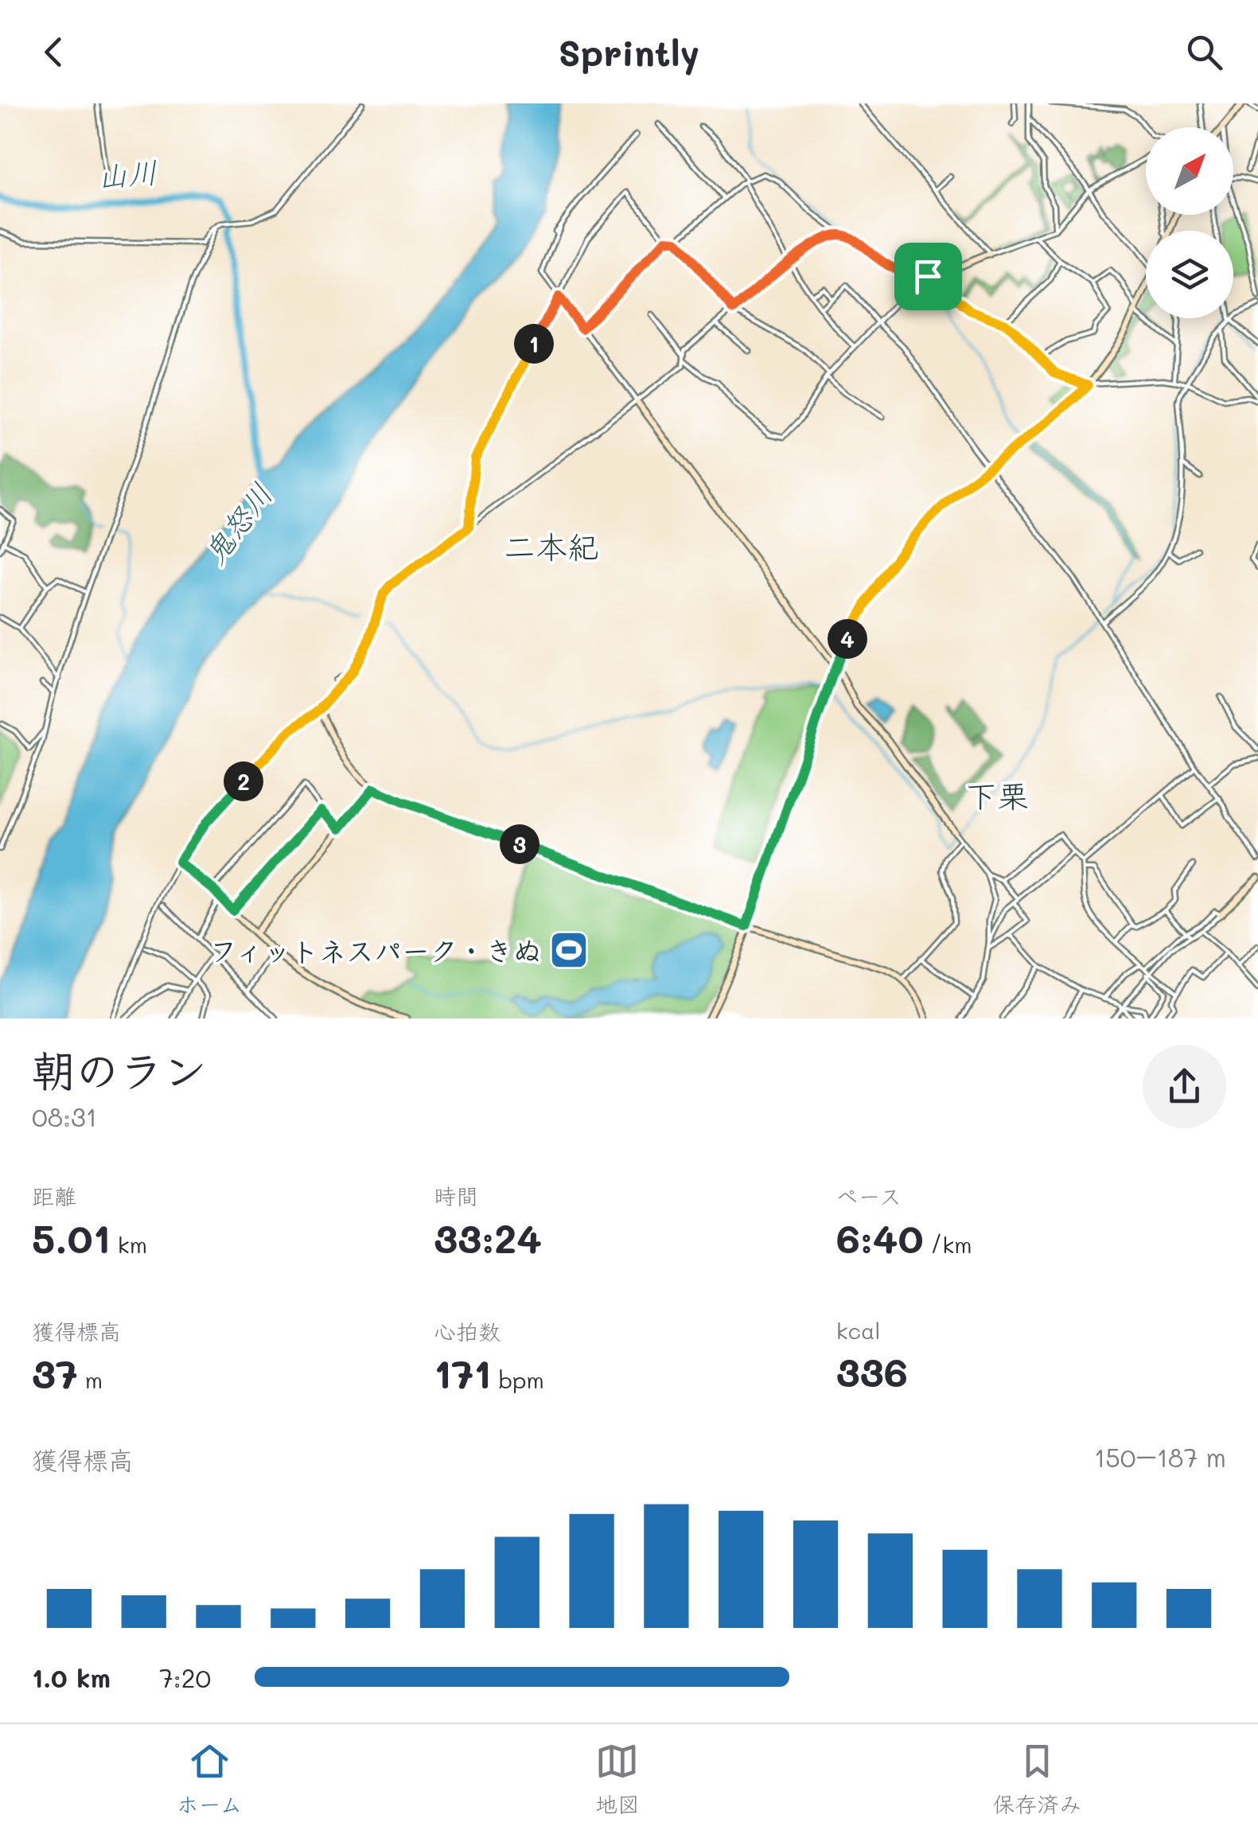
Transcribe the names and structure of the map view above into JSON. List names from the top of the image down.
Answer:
{
  "districts": ["二本紀", "下栗"],
  "water": ["山川", "鬼怒川"],
  "places": {
    "sports": ["フィットネスパーク・きぬ"]
  },
  "north": "top right",
  "page": {
    "header": "Sprintly",
    "pins": [
      "1",
      "4",
      "2",
      "3"
    ],
    "heading": ["朝のラン", "08:31"],
    "stats": [
      ["距離", "5.01 km"],
      ["時間", "33:24"],
      ["ペース", "6:40 /km"],
      ["獲得標高", "37 m"],
      ["心拍数", "171 bpm"],
      ["kcal", "336"]
    ],
    "chart": ["獲得標高", "150–187 m"],
    "list": [
      {
        "name": "1.0 km",
        "note": "7:20"
      }
    ],
    "tabs": ["ホーム", "地図", "保存済み"]
  }
}
